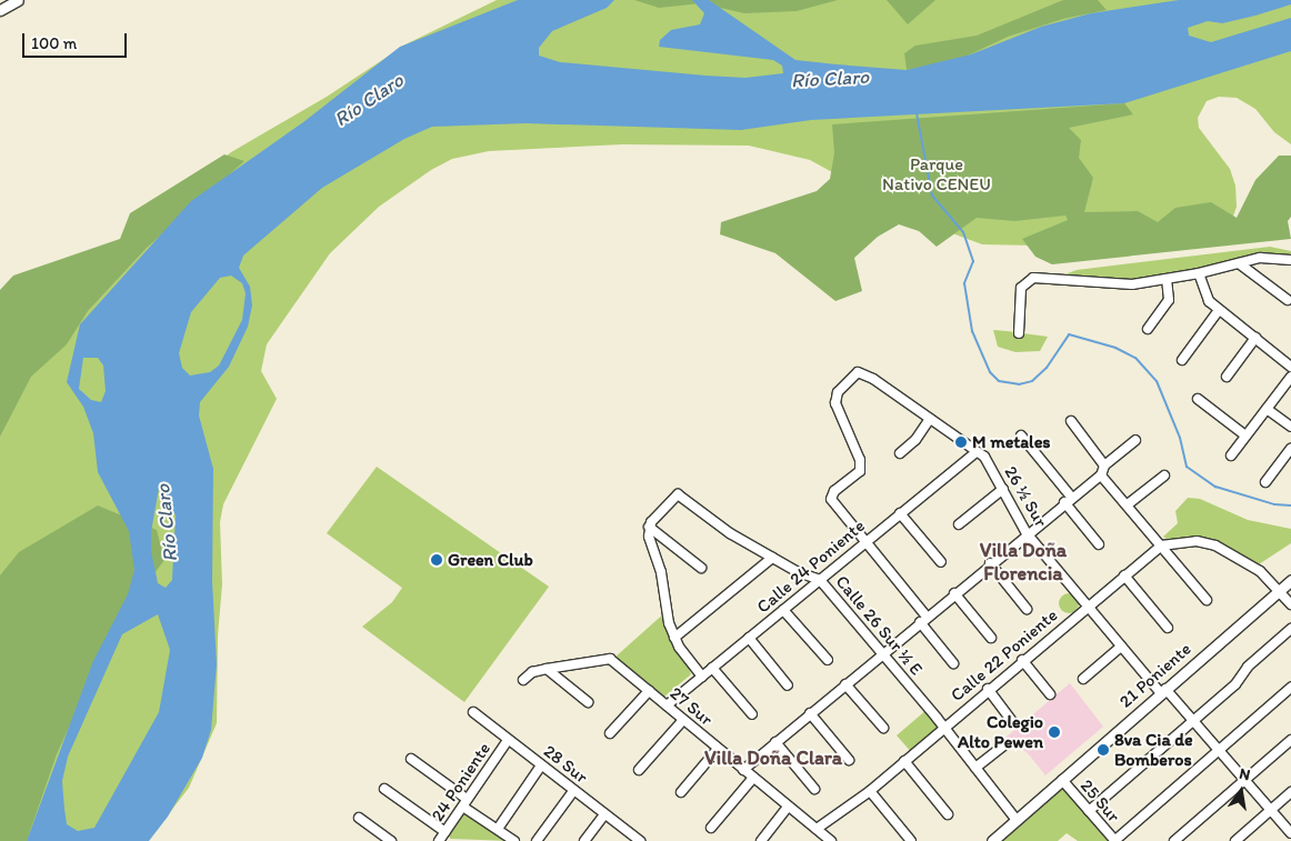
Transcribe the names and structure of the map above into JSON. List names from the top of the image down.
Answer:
{
  "streets": {
    "street": [
      "26 ½ Sur",
      "Calle 24 Poniente",
      "Calle 26 Sur ½ E",
      "Calle 22 Poniente",
      "21 Poniente",
      "27 Sur",
      "28 Sur",
      "24 Poniente",
      "25 Sur"
    ]
  },
  "crossings": [
    ["26 ½ Sur", "Calle 24 Poniente"],
    ["26 ½ Sur", "Calle 22 Poniente"],
    ["26 ½ Sur", "21 Poniente"],
    ["Calle 24 Poniente", "Calle 26 Sur ½ E"],
    ["Calle 24 Poniente", "27 Sur"],
    ["Calle 26 Sur ½ E", "Calle 22 Poniente"],
    ["Calle 26 Sur ½ E", "21 Poniente"],
    ["Calle 22 Poniente", "27 Sur"],
    ["21 Poniente", "25 Sur"],
    ["28 Sur", "24 Poniente"]
  ],
  "districts": ["Villa Doña Florencia", "Villa Doña Clara"],
  "water": ["Río Claro"],
  "parks": ["Parque Nativo CENEU"],
  "places": [
    "M metales",
    "Green Club",
    "Colegio Alto Pewen",
    "8va Cia de Bomberos"
  ],
  "scale_bar": "100 m",
  "north": "top"
}
